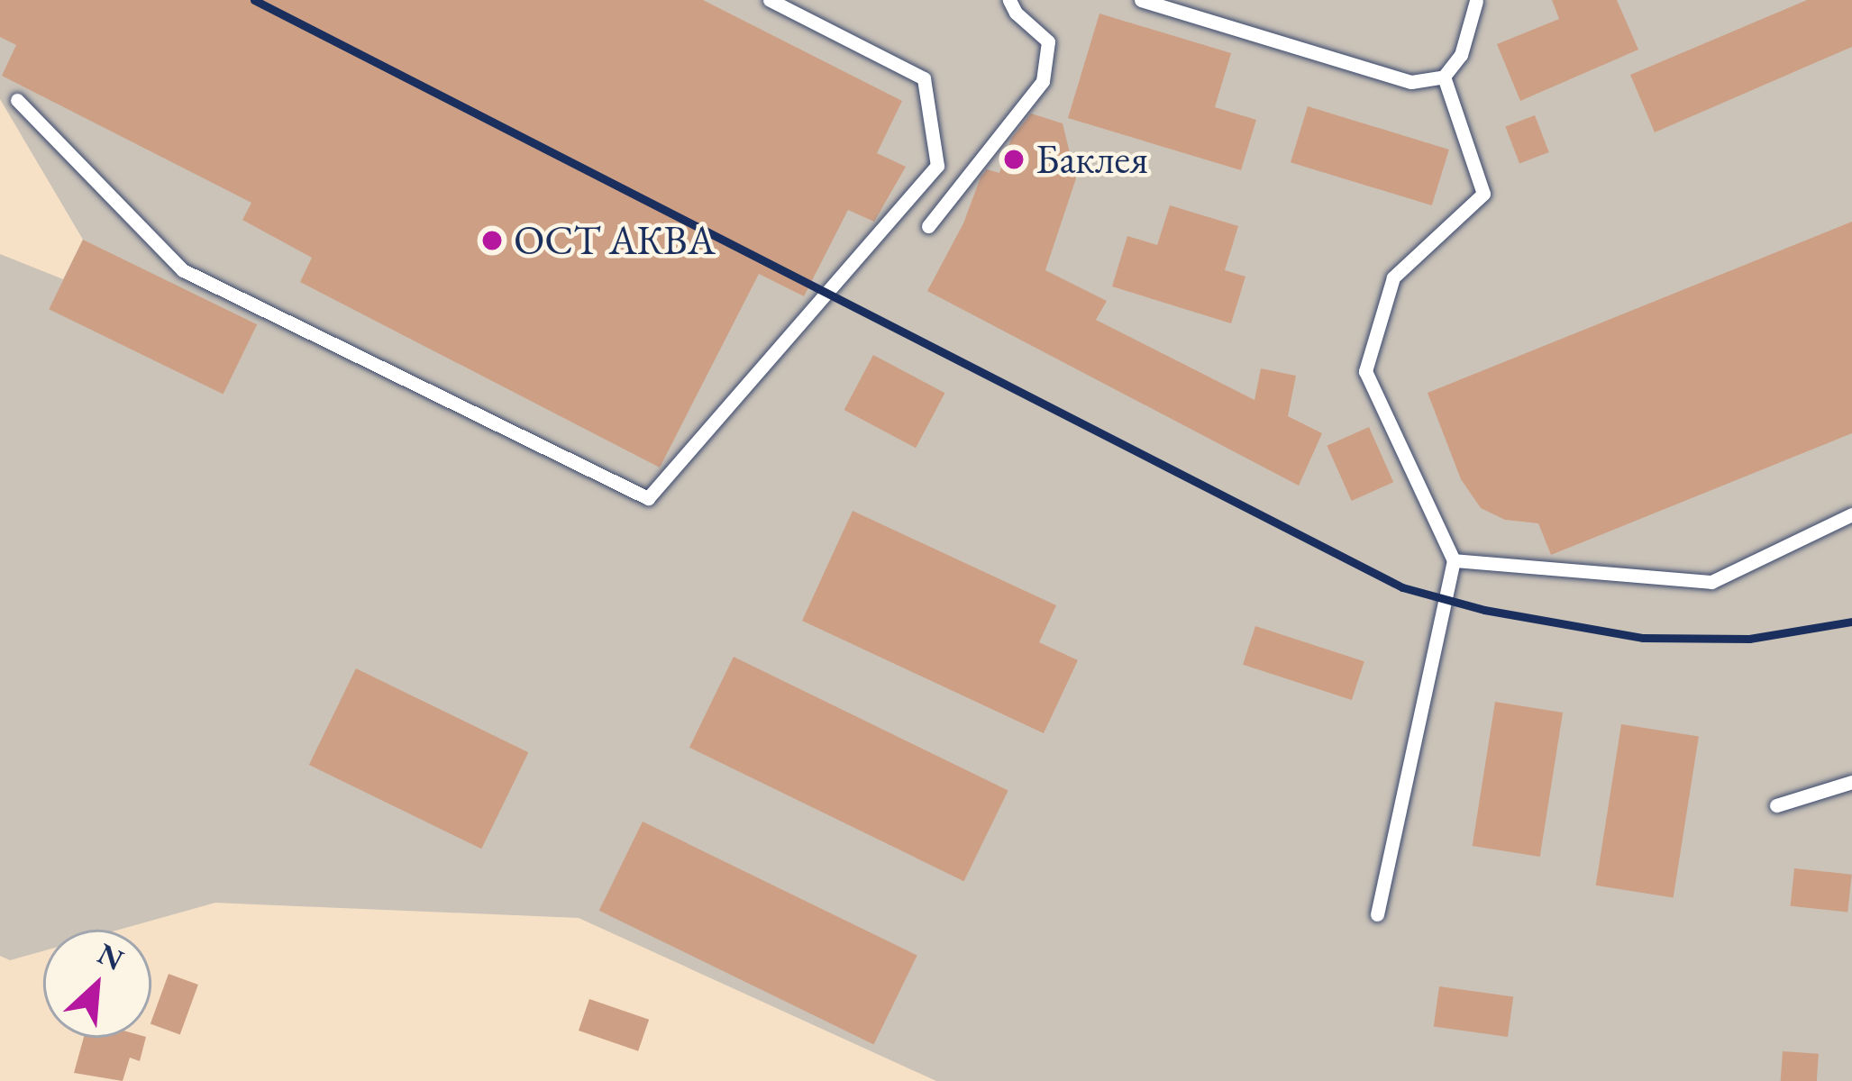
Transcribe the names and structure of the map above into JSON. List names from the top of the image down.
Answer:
{
  "places": ["Баклея", "ОСТ АКВА"],
  "north": "top right"
}
